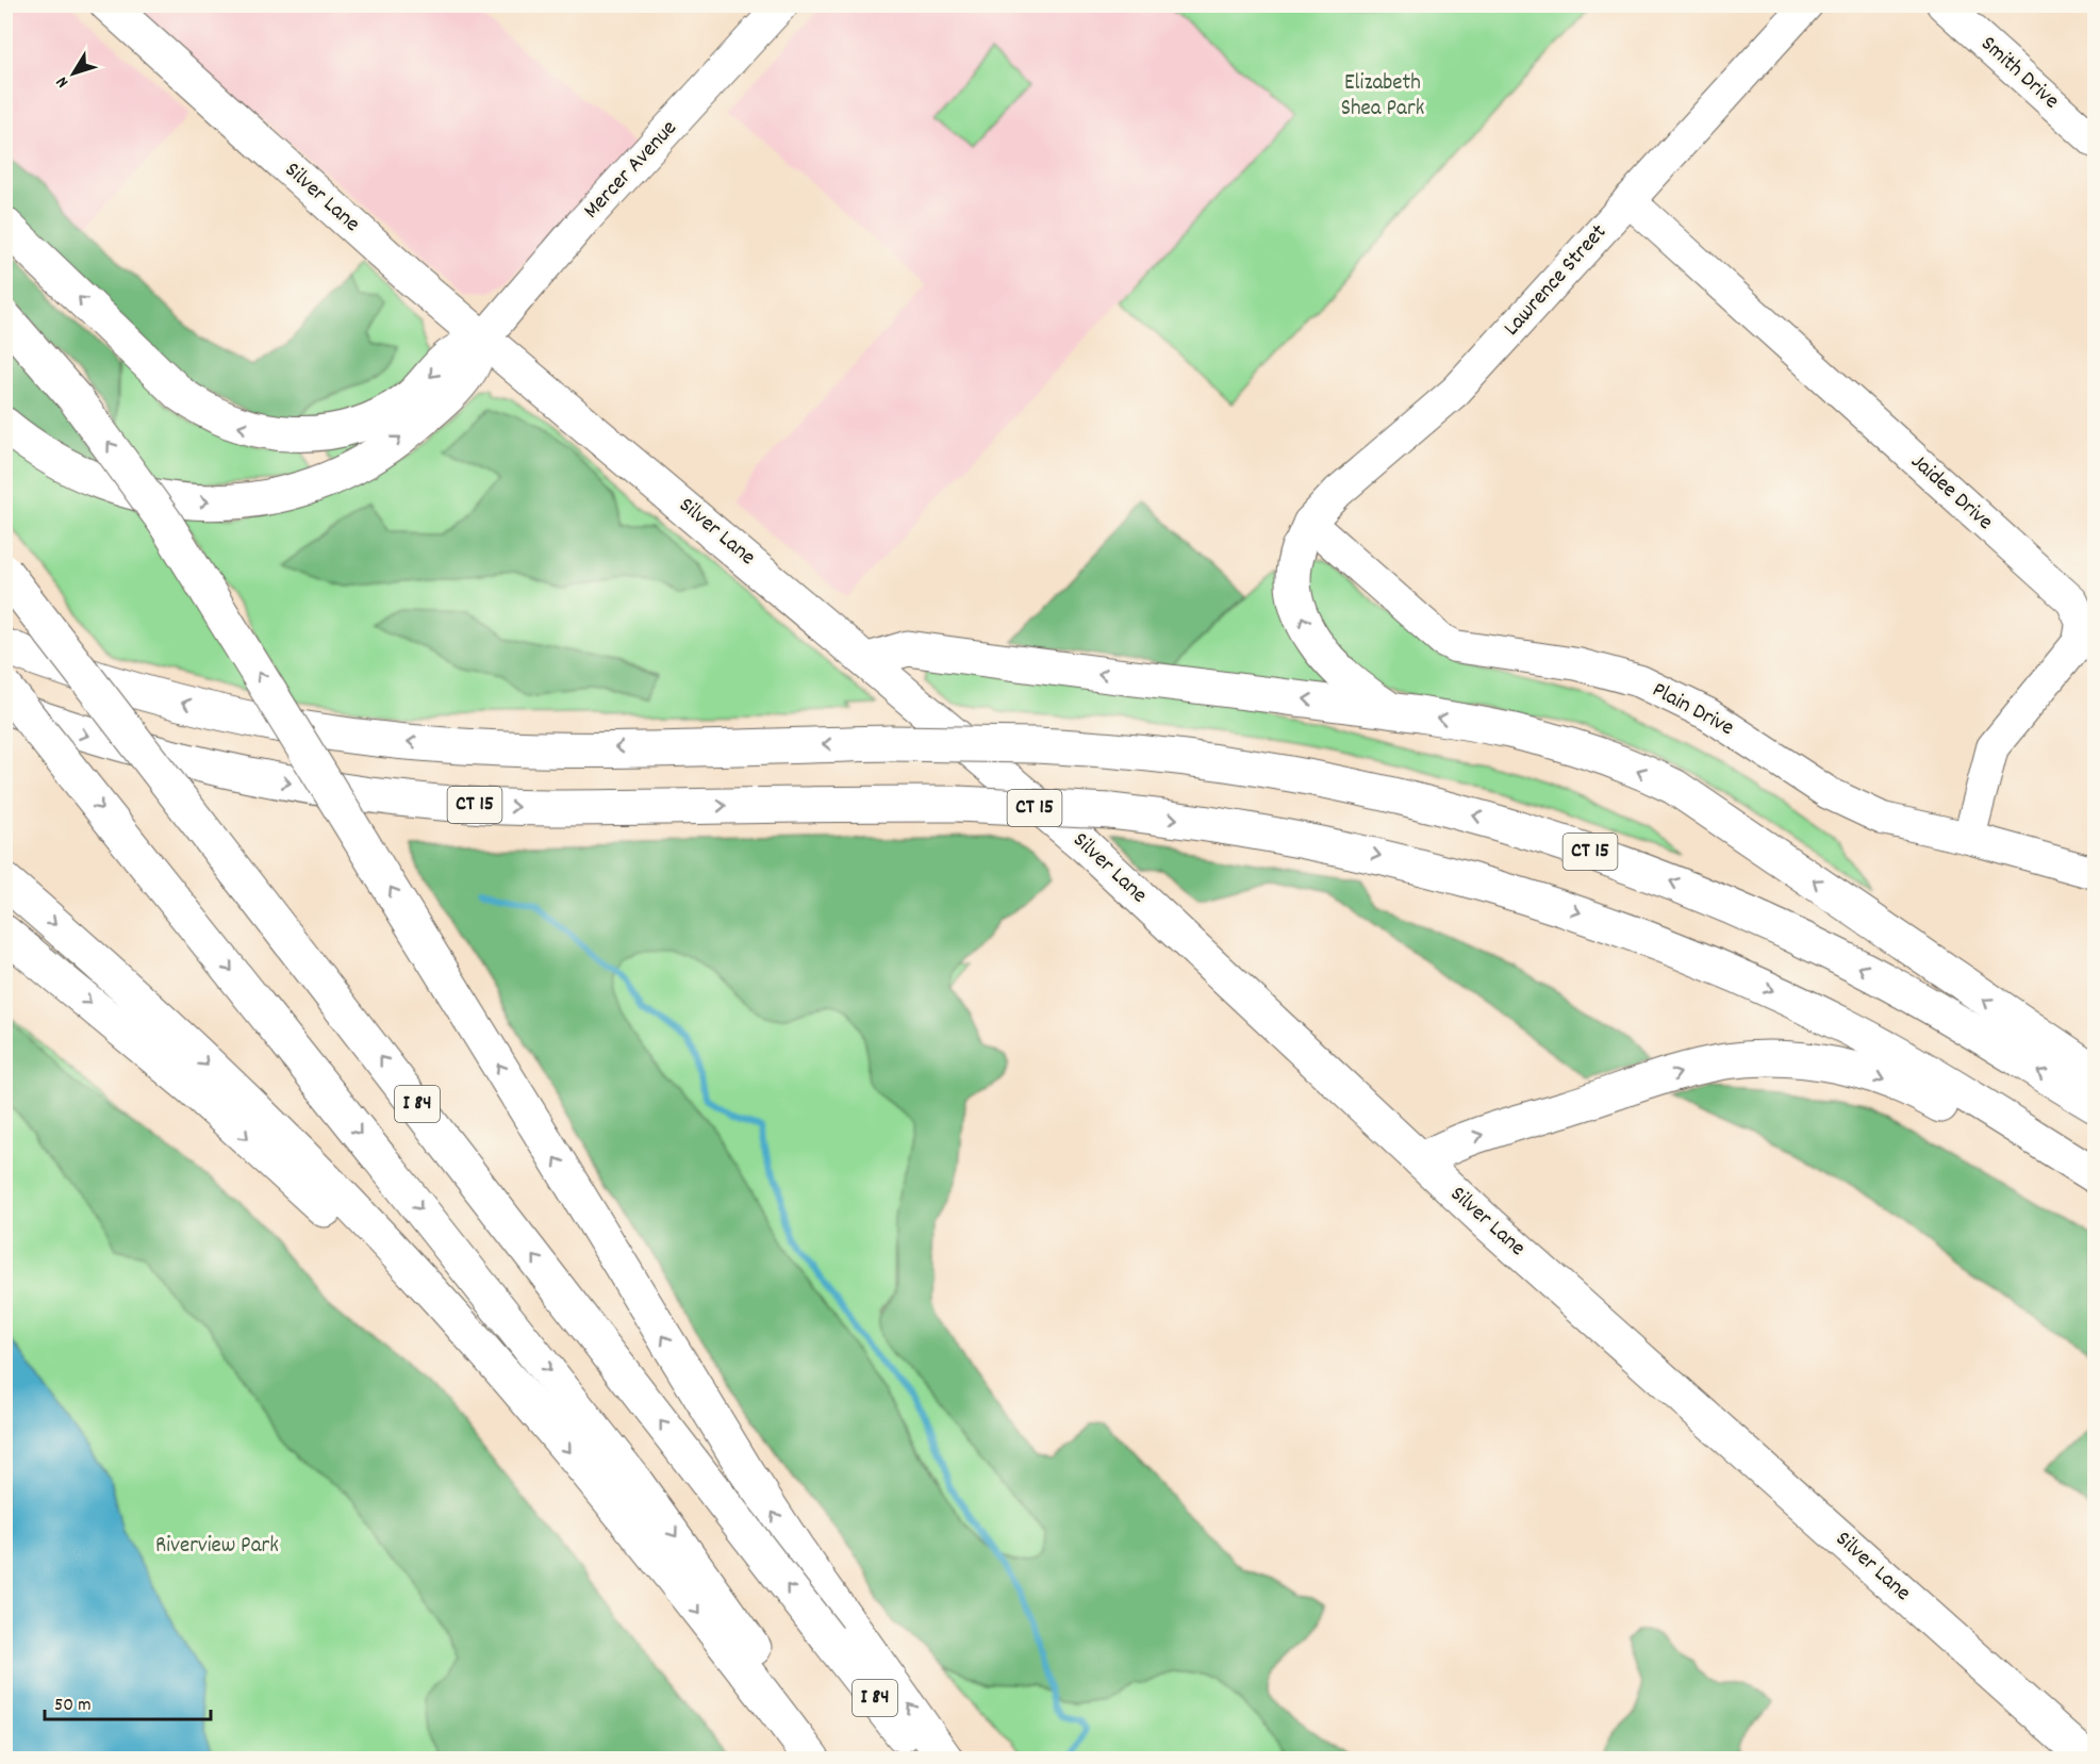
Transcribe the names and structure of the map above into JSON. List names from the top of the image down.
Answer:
{
  "streets": {
    "main road": ["Silver Lane", "CT 15", "I 84"],
    "street": [
      "Smith Drive",
      "Mercer Avenue",
      "Lawrence Street",
      "Jaidee Drive",
      "Plain Drive"
    ]
  },
  "crossings": [
    ["Mercer Avenue", "Silver Lane"],
    ["Lawrence Street", "Jaidee Drive"],
    ["Lawrence Street", "Plain Drive"],
    ["Jaidee Drive", "Plain Drive"]
  ],
  "parks": ["Elizabeth Shea Park", "Riverview Park"],
  "scale_bar": "50 m",
  "north": "bottom left"
}
